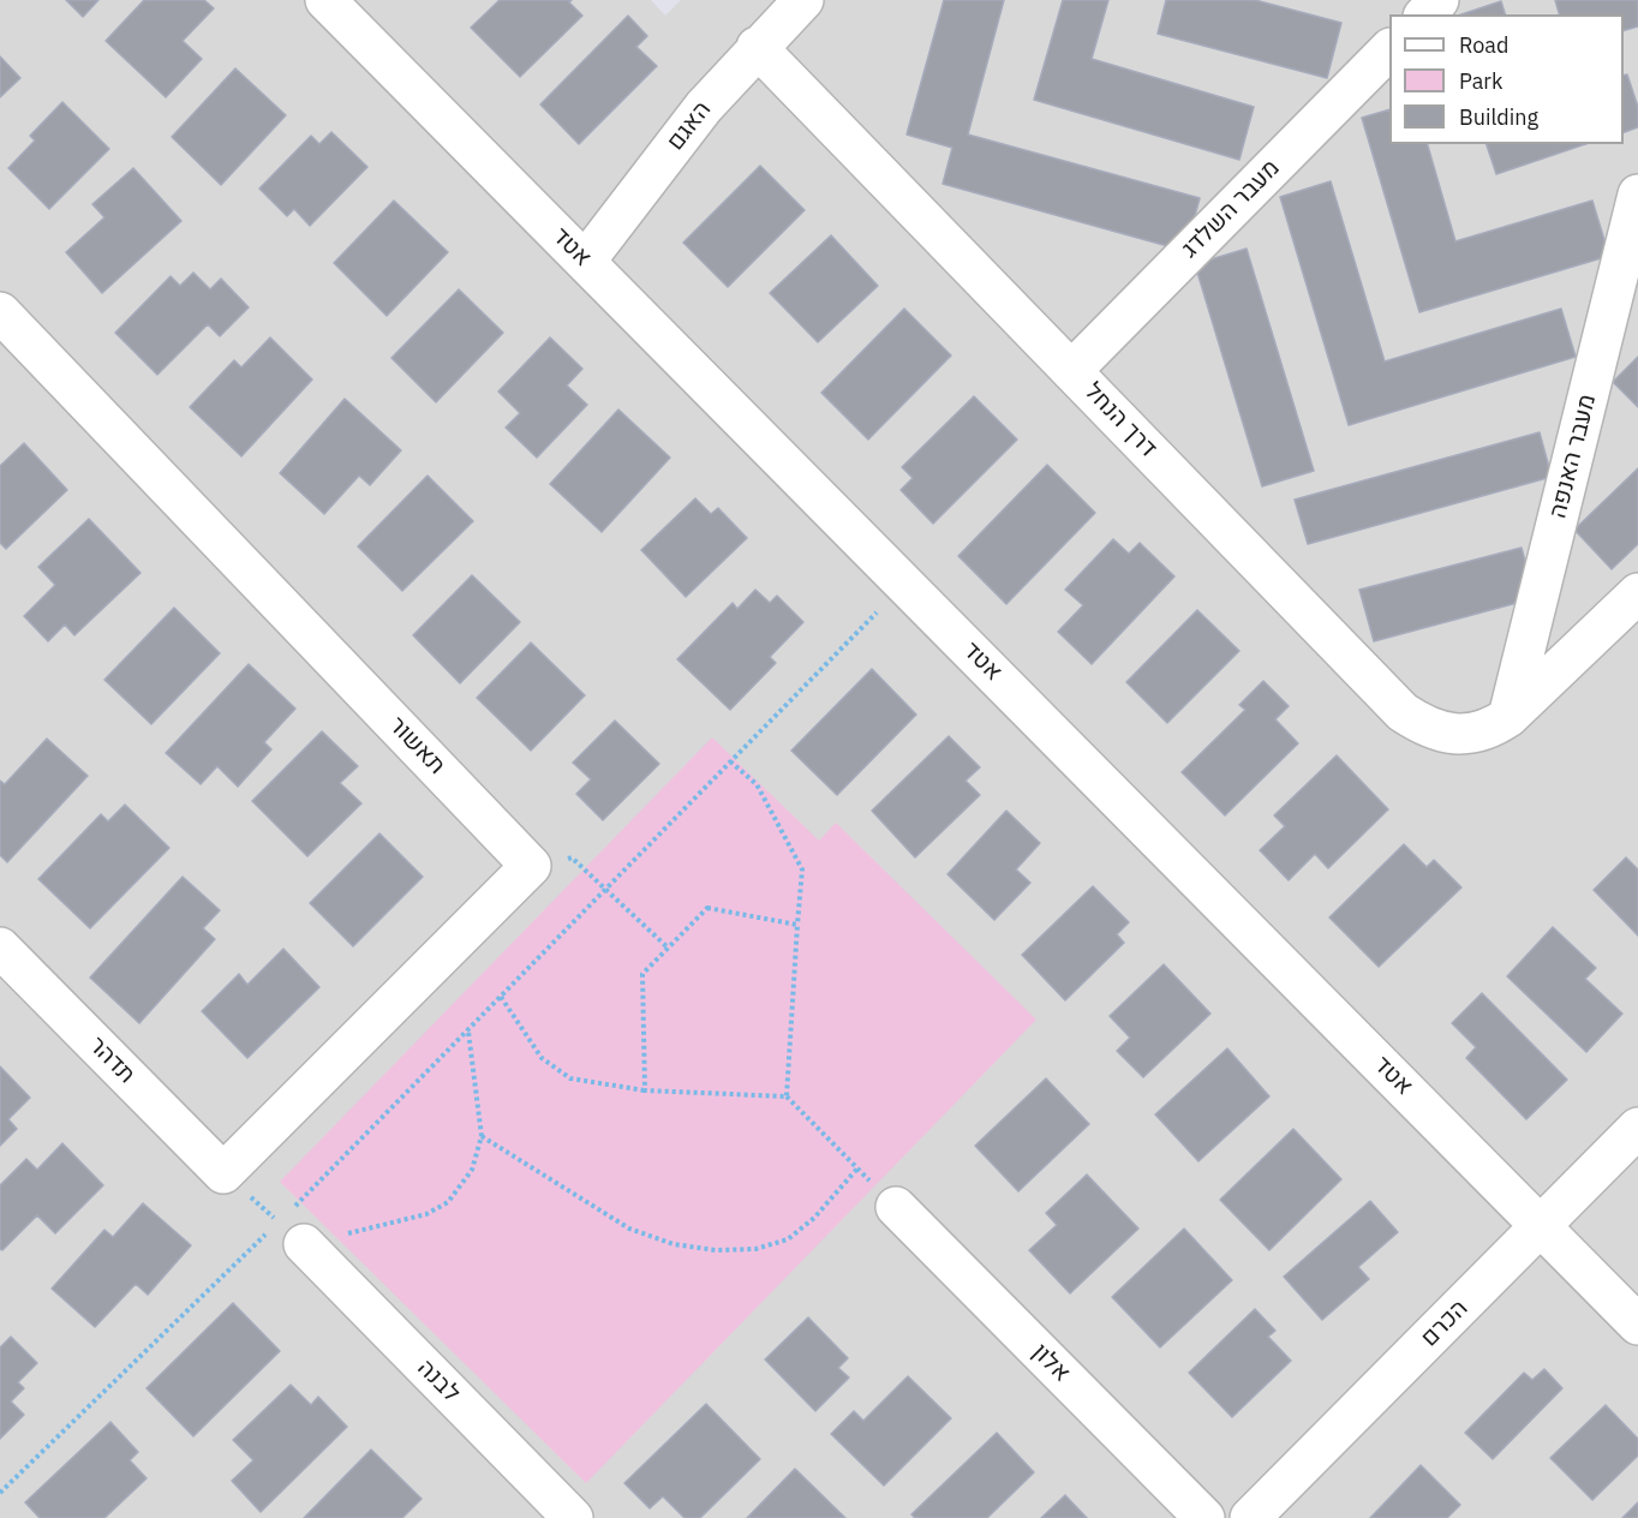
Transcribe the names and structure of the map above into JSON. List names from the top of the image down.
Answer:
{
  "streets": {
    "street": [
      "האגם",
      "מעבר השלדג",
      "אטד",
      "דרך הנחל",
      "מעבר האנפה",
      "תאשור",
      "תדהר",
      "הכרם",
      "אלון",
      "לבנה"
    ]
  },
  "crossings": [
    ["האגם", "אטד"],
    ["האגם", "דרך הנחל"],
    ["מעבר השלדג", "דרך הנחל"],
    ["אטד", "הכרם"],
    ["דרך הנחל", "מעבר האנפה"]
  ],
  "legend": ["Road", "Park", "Building"]
}
